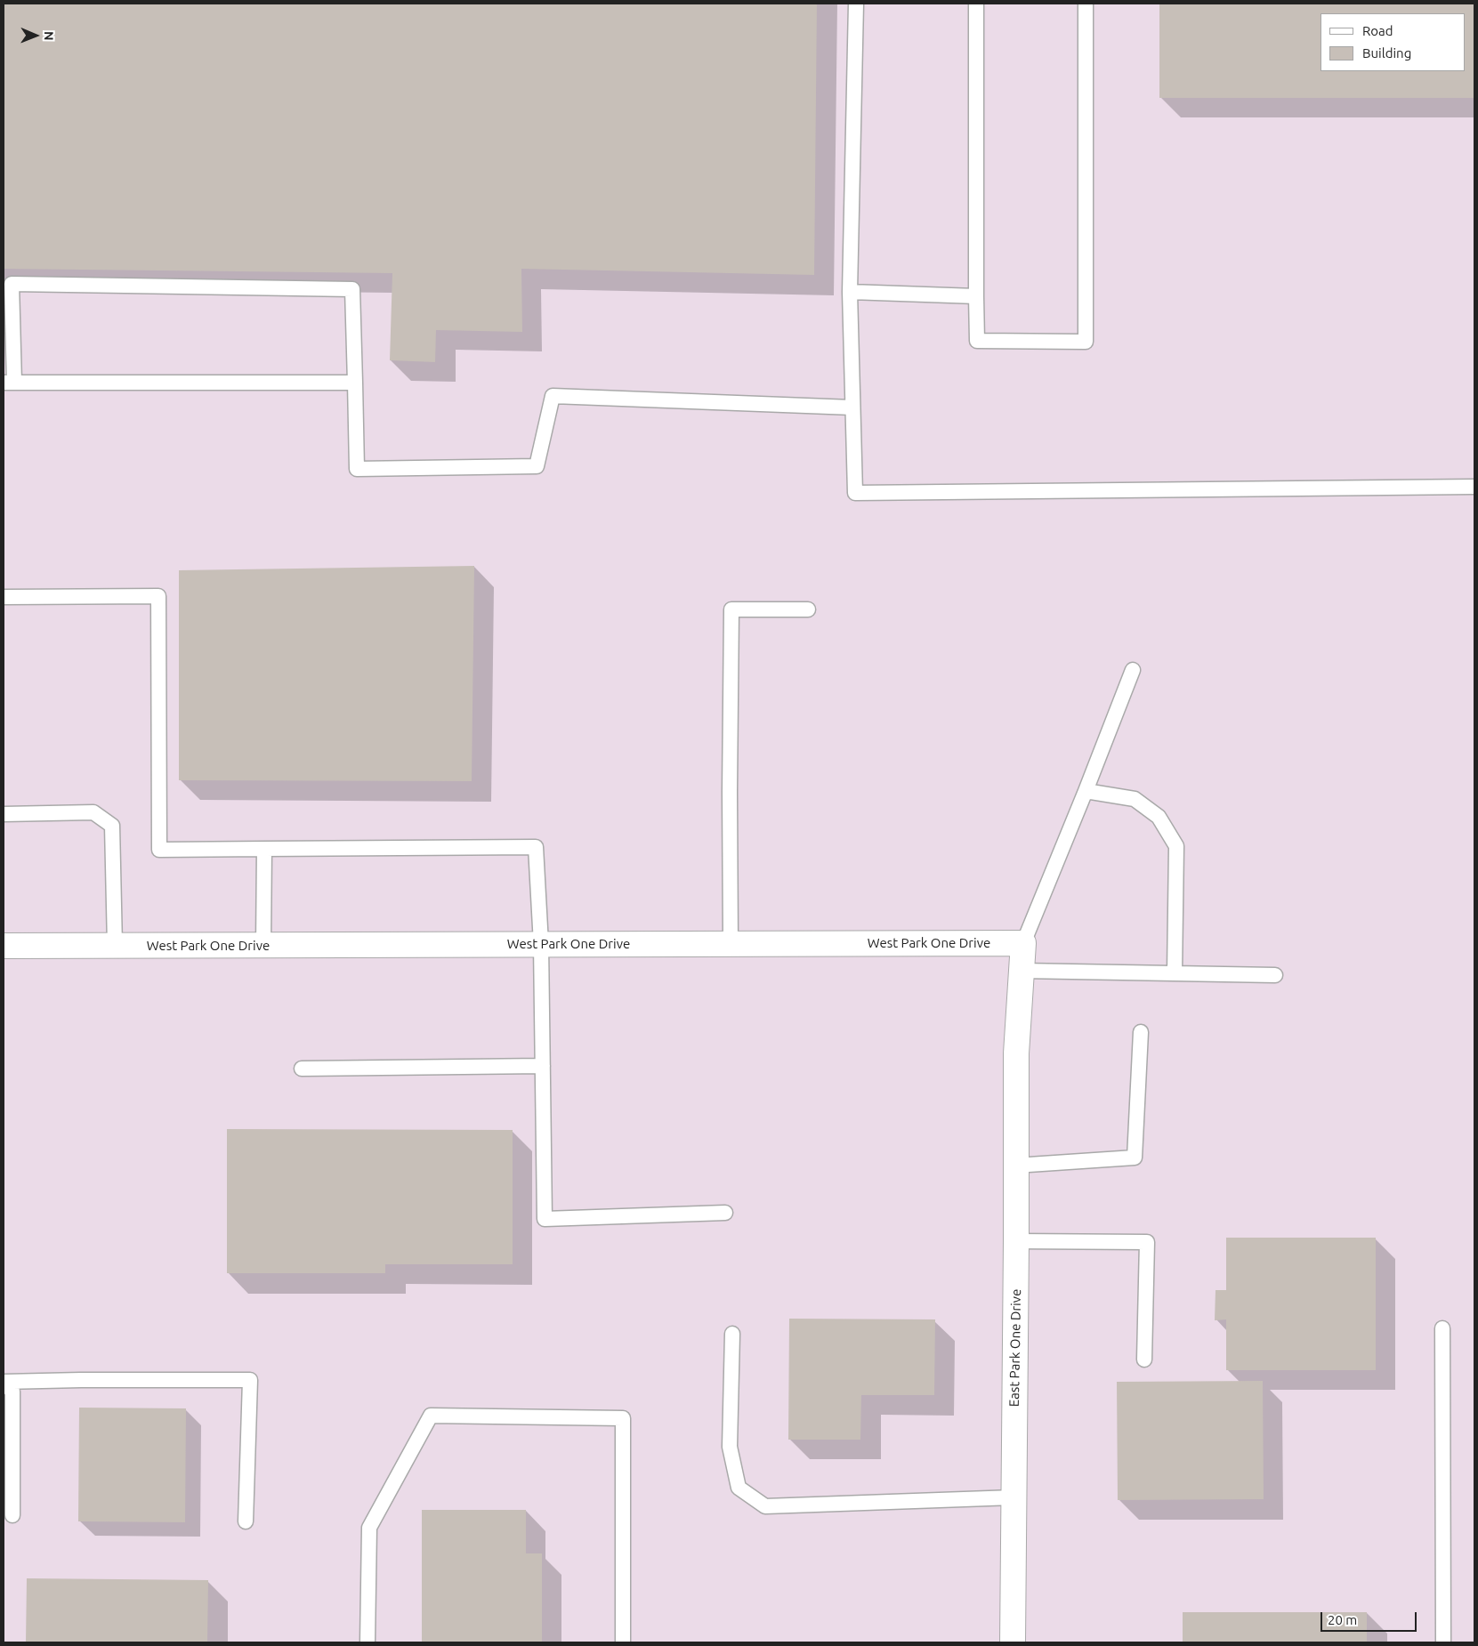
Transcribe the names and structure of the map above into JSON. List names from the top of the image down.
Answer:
{
  "streets": {
    "street": ["West Park One Drive", "East Park One Drive"]
  },
  "legend": ["Road", "Building"],
  "scale_bar": "20 m",
  "north": "right"
}
